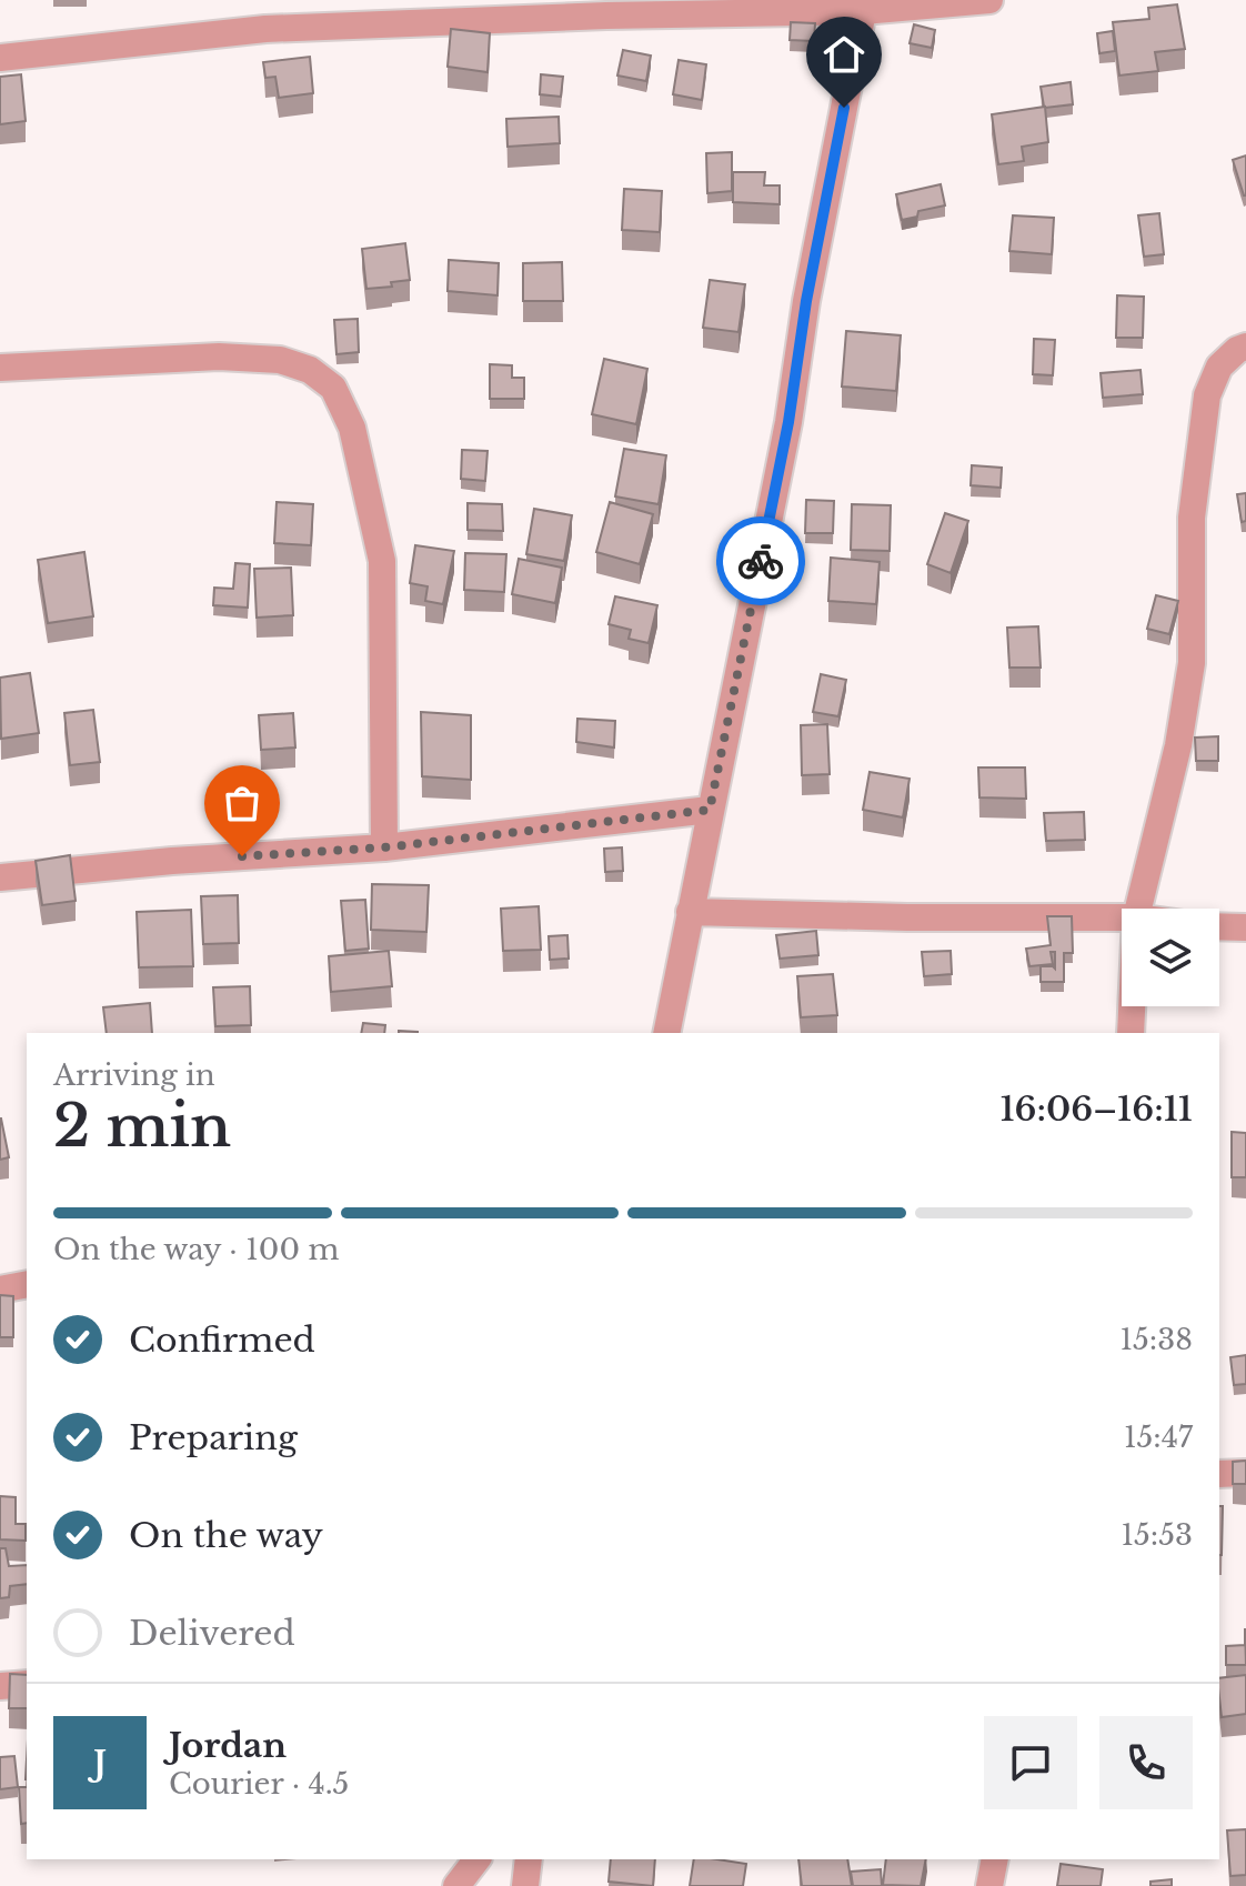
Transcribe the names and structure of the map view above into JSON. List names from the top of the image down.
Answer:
{
  "page": {
    "heading": ["2 min", "Arriving in", "16:06–16:11"],
    "panel": ["Jordan", "Courier · 4.5"],
    "bar": "On the way · 100 m",
    "list": [
      ["Confirmed", "15:38"],
      ["Preparing", "15:47"],
      ["On the way", "15:53"],
      "Delivered"
    ],
    "round": "J"
  }
}
